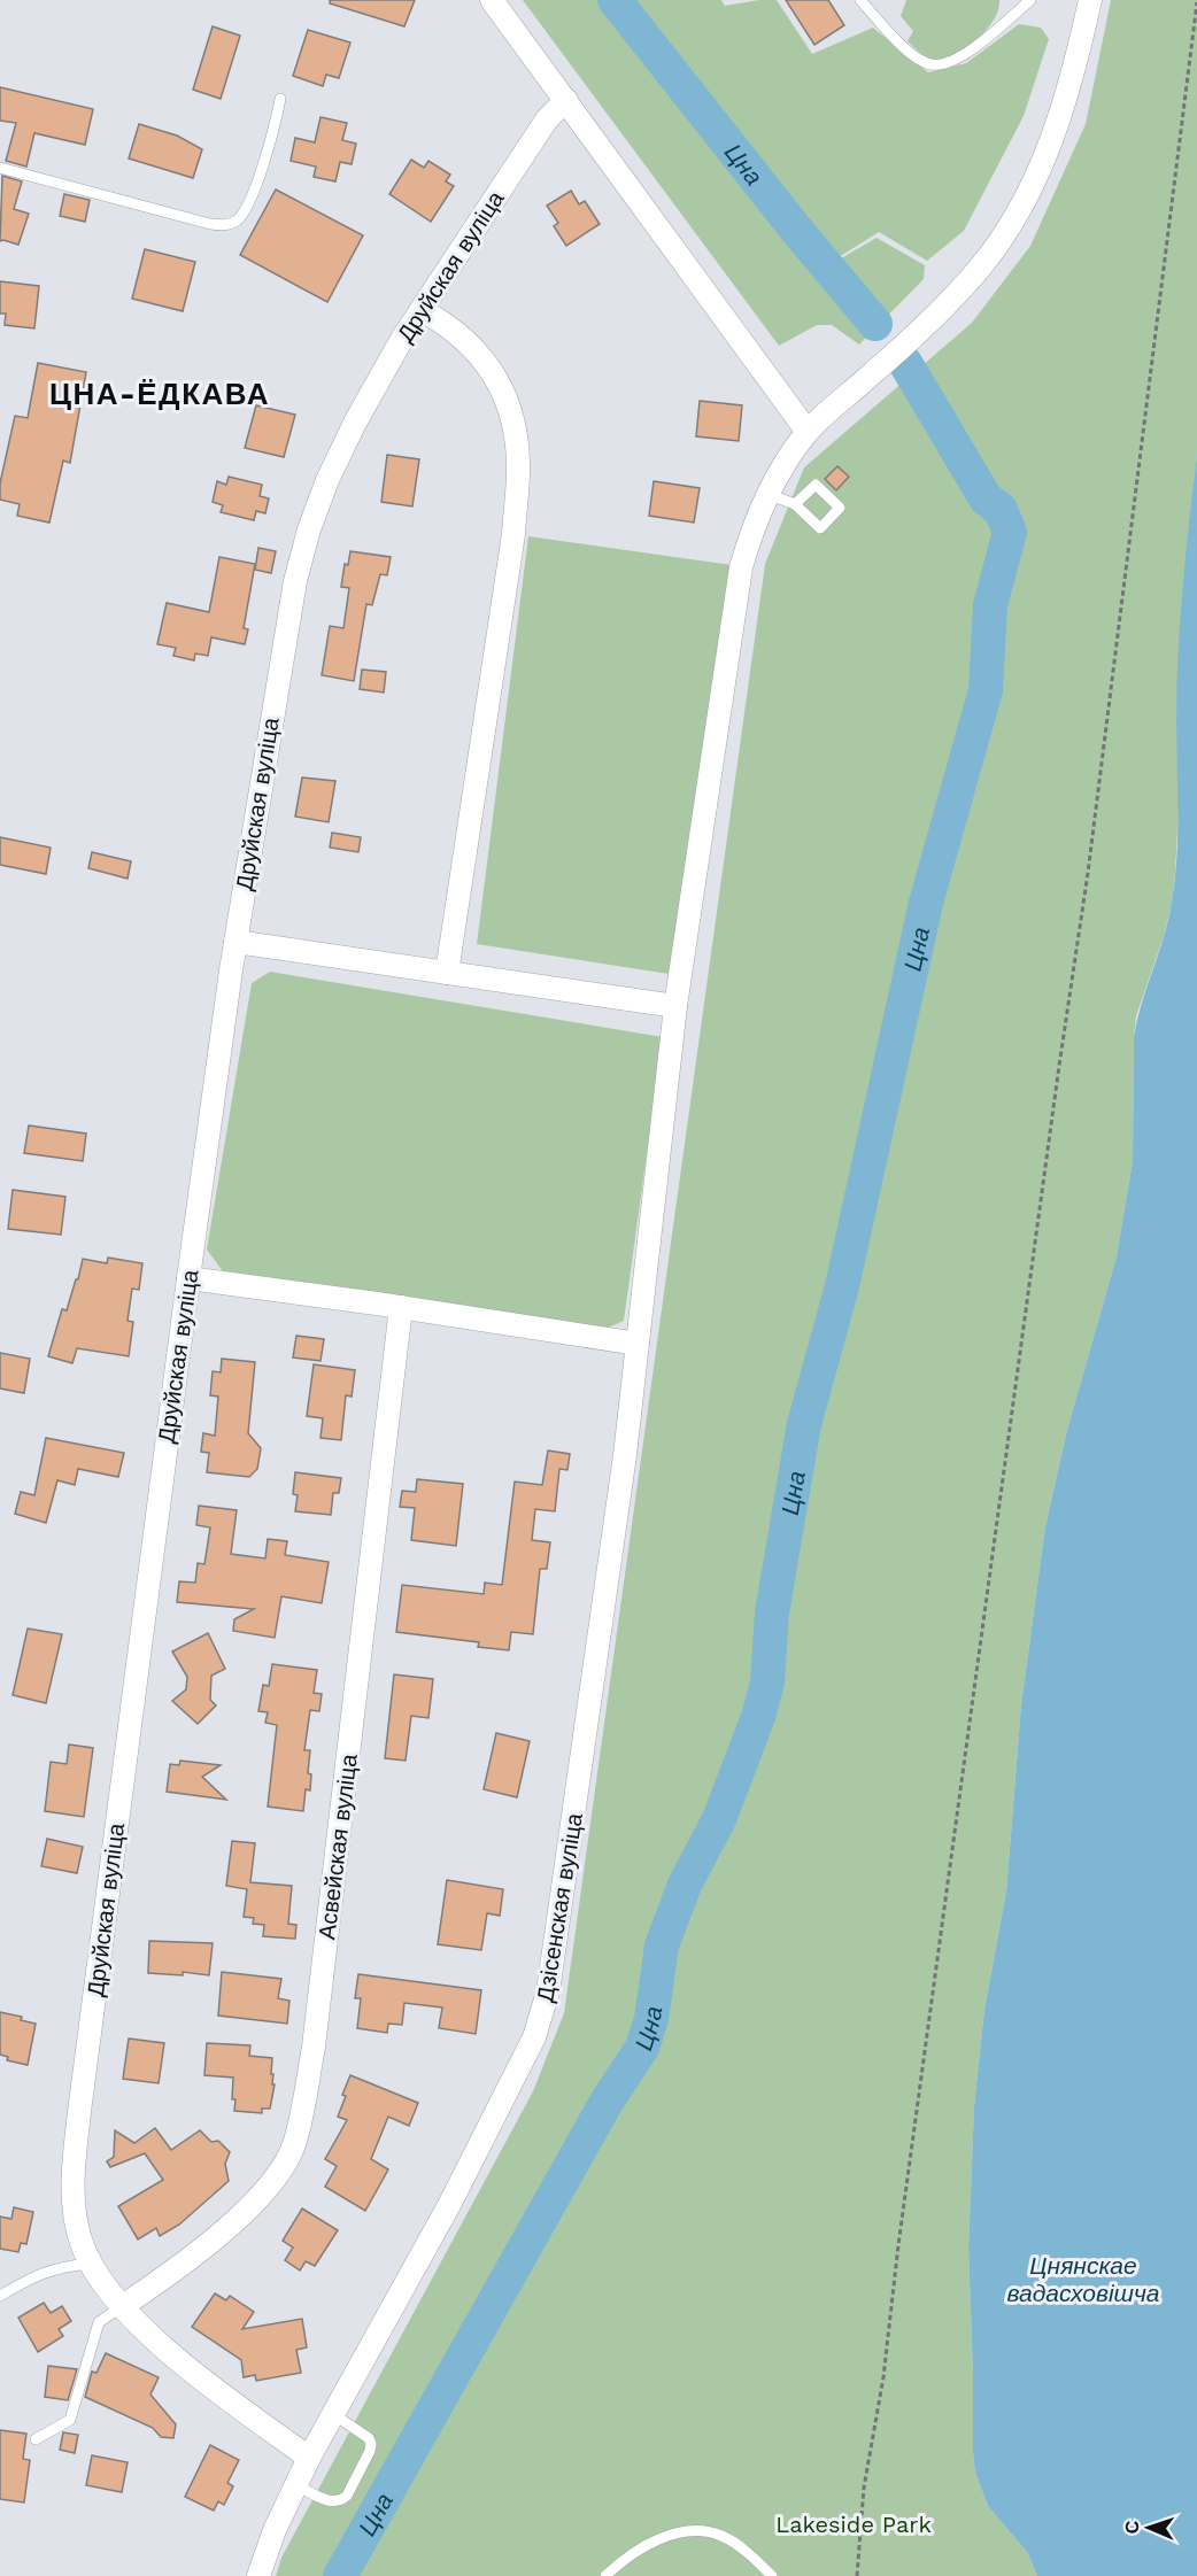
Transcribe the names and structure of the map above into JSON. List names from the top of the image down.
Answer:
{
  "streets": {
    "street": ["Друйская вуліца", "Асвейская вуліца", "Дзісенская вуліца"]
  },
  "crossings": [
    ["Друйская вуліца", "Асвейская вуліца"],
    ["Друйская вуліца", "Дзісенская вуліца"]
  ],
  "districts": ["ЦНА-ЁДКАВА"],
  "water": ["Цна", "Цнянскае вадасховішча"],
  "parks": ["Lakeside Park"],
  "north": "left"
}
